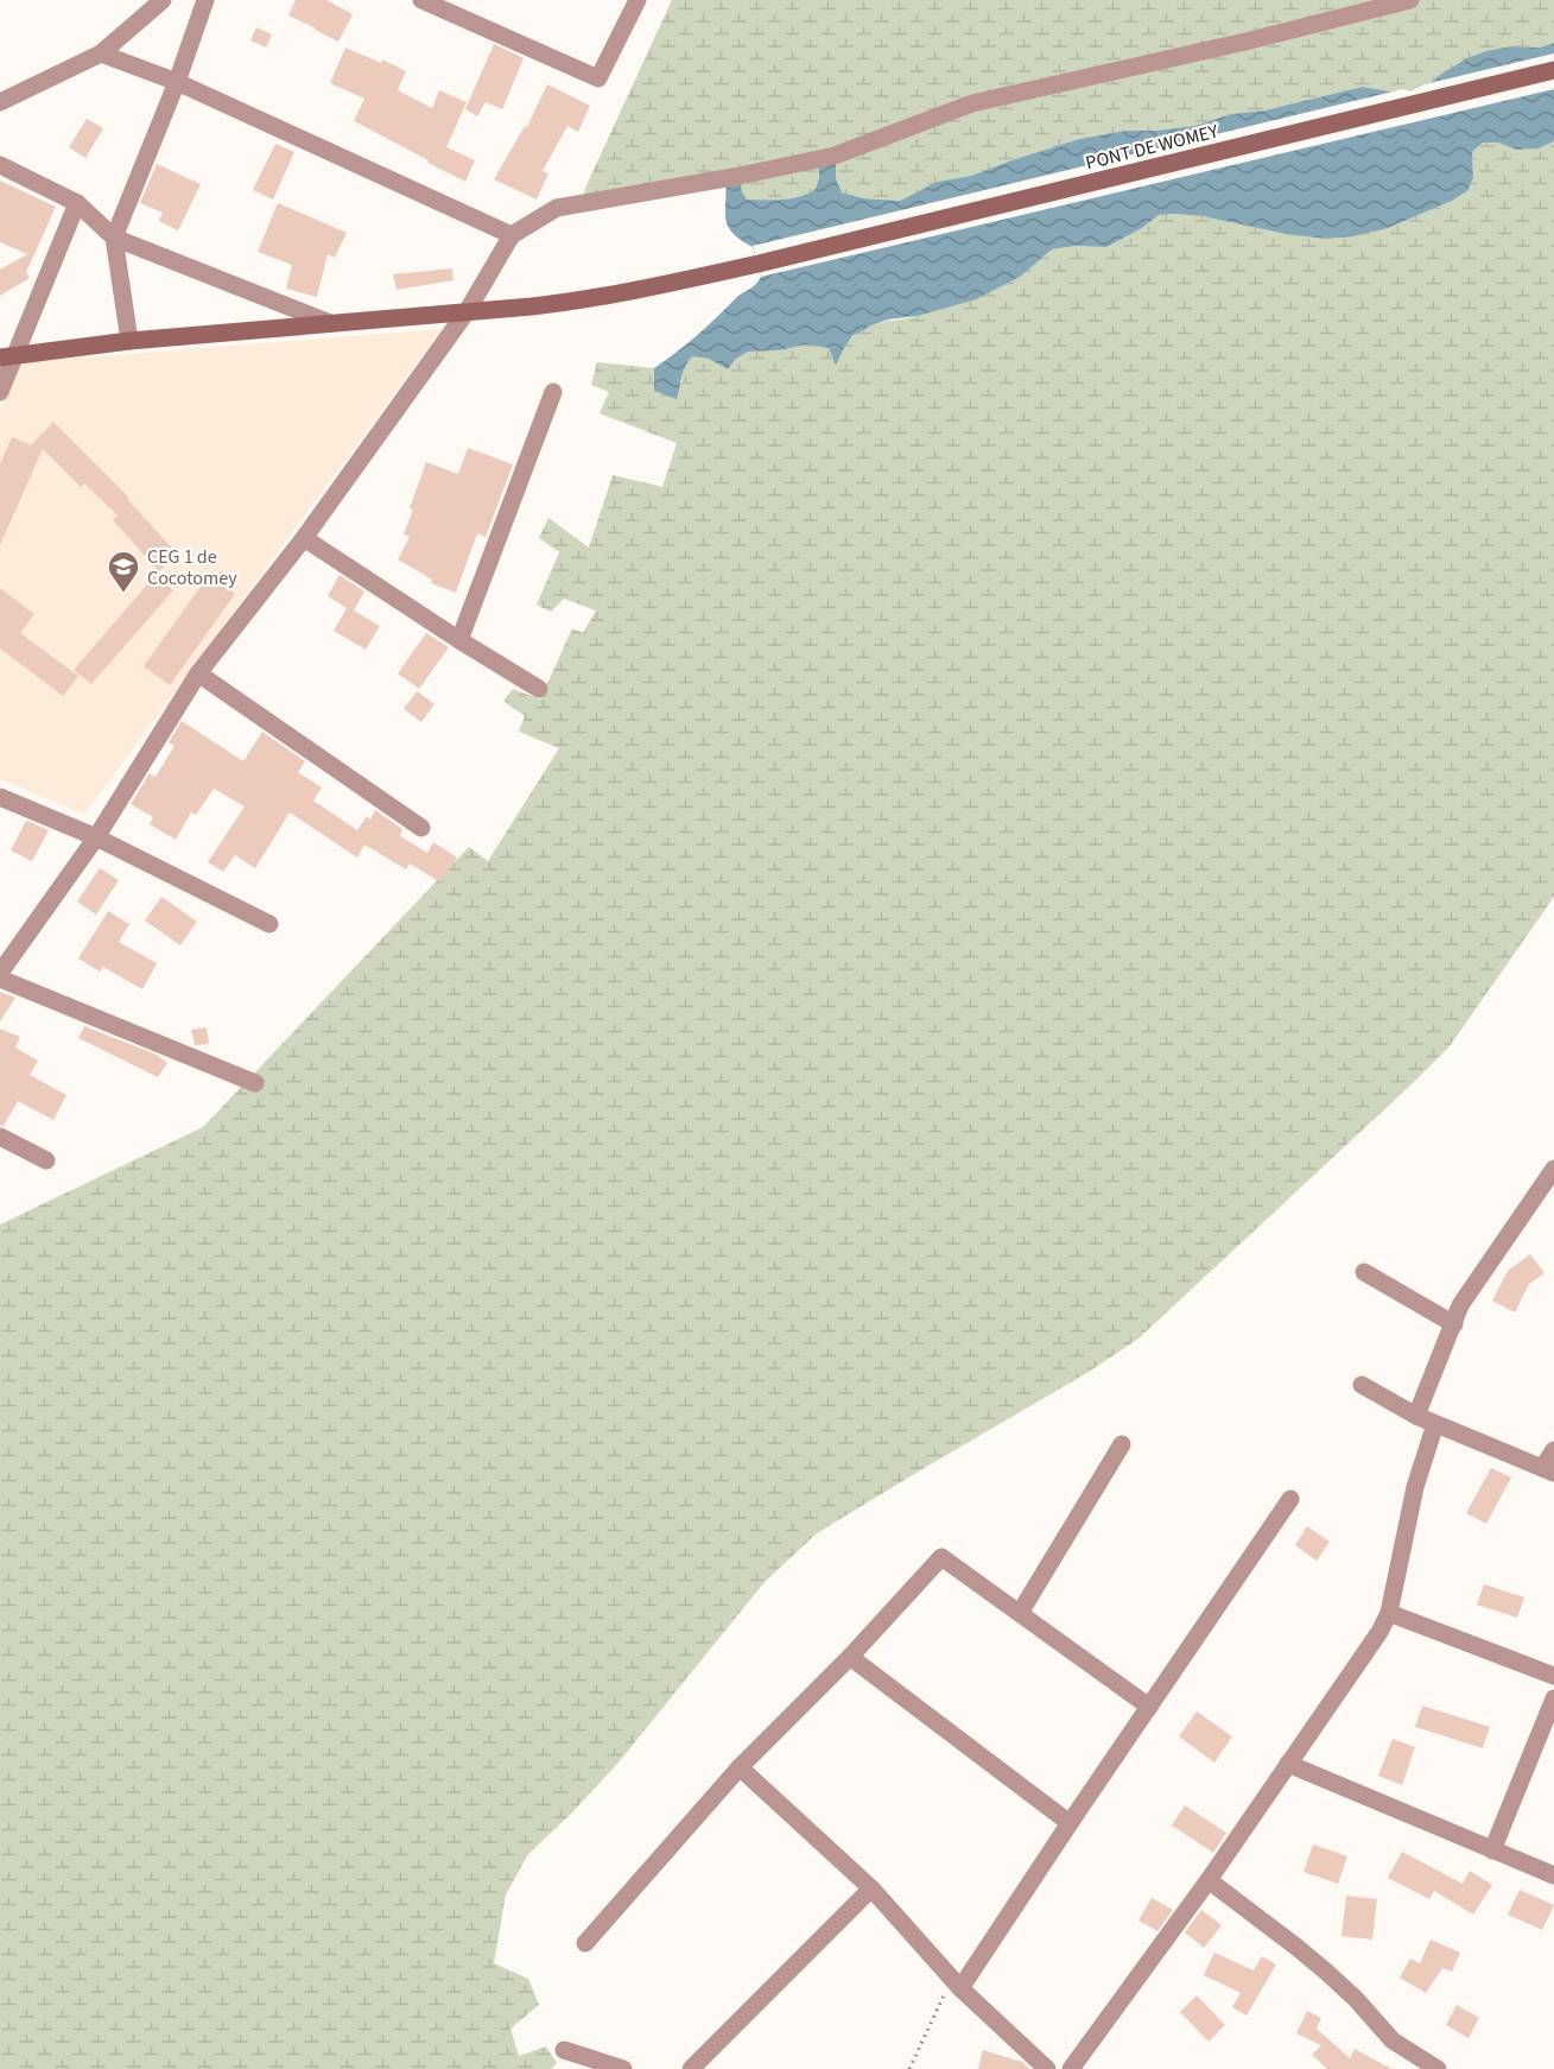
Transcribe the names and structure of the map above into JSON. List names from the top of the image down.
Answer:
{
  "streets": {
    "main road": ["PONT DE WOMEY"]
  },
  "places": {
    "school or university": ["CEG 1 de Cocotomey"]
  }
}
